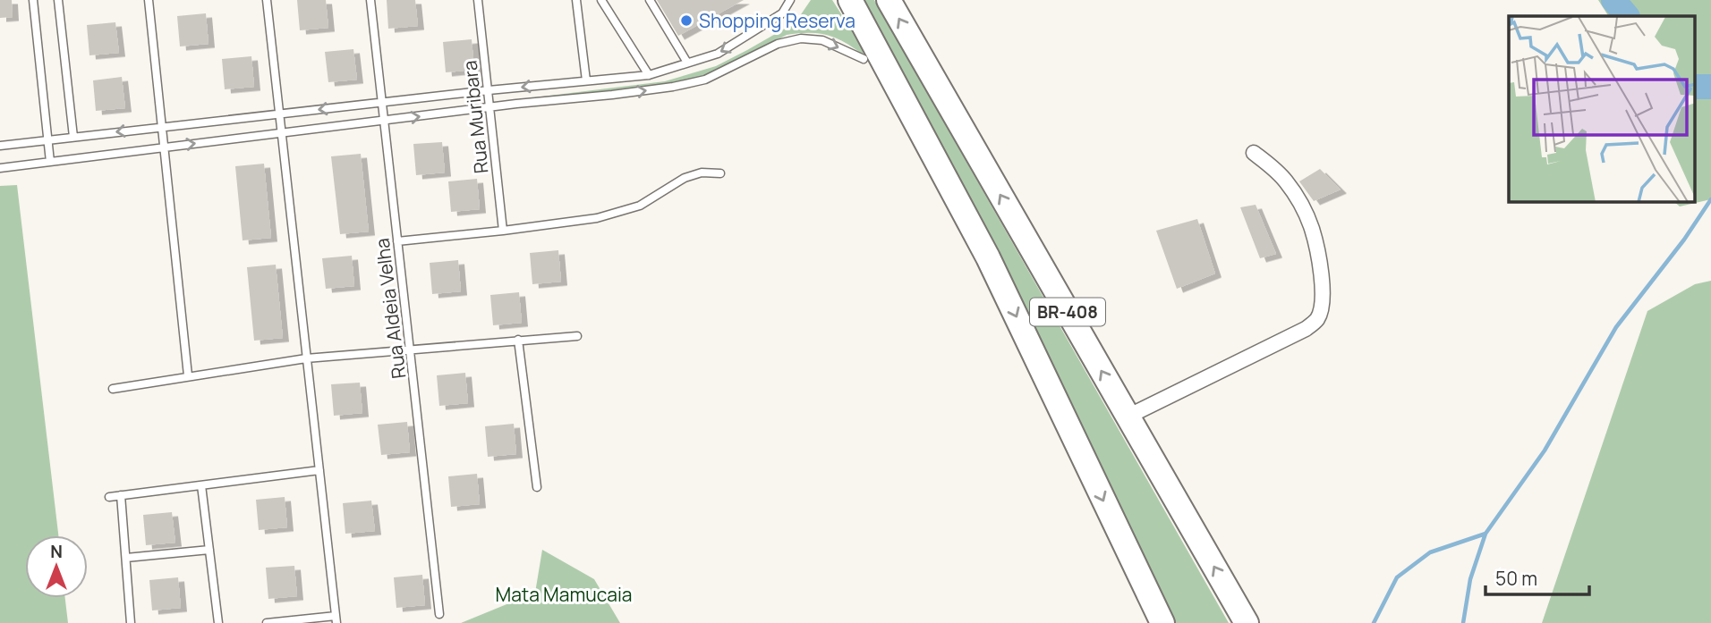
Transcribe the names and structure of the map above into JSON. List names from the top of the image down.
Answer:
{
  "streets": {
    "highway": ["BR-408"],
    "lane": ["Rua Muribara", "Rua Aldeia Velha"]
  },
  "parks": ["Mata Mamucaia"],
  "places": ["Shopping Reserva"],
  "scale_bar": "50 m",
  "north": "top"
}
